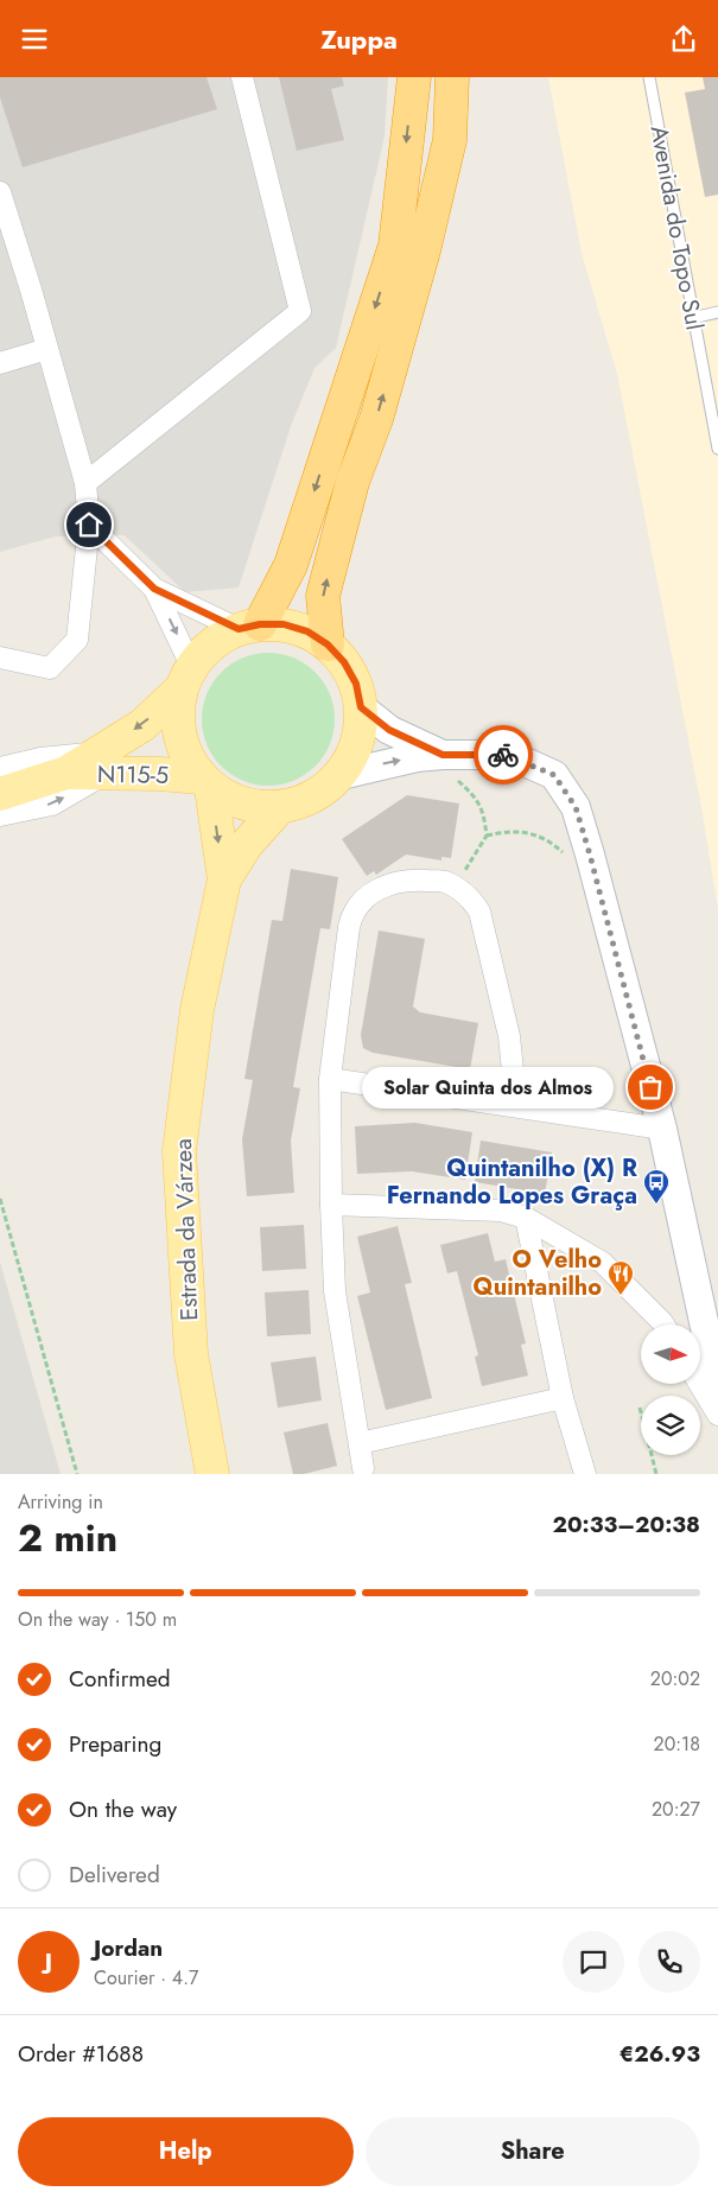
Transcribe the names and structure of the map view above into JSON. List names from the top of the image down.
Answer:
{
  "streets": {
    "main road": ["N115-5", "Estrada da Várzea"],
    "lane": ["Avenida do Topo Sul"]
  },
  "crossings": [
    ["N115-5", "Estrada da Várzea"]
  ],
  "places": {
    "other": ["Solar Quinta dos Almos"],
    "bus stop": ["Quintanilho (X) R Fernando Lopes Graça"],
    "restaurant": ["O Velho Quintanilho"]
  },
  "north": "right",
  "page": {
    "header": "Zuppa",
    "bubble": "Solar Quinta dos Almos",
    "heading": ["2 min", "Arriving in", "20:33–20:38"],
    "panel": [
      "Jordan",
      "Courier · 4.7",
      "Order #1688",
      "€26.93"
    ],
    "bar": "On the way · 150 m",
    "list": [
      ["Confirmed", "20:02"],
      ["Preparing", "20:18"],
      ["On the way", "20:27"],
      "Delivered"
    ],
    "round": "J",
    "buttons": ["Help", "Share"]
  }
}
